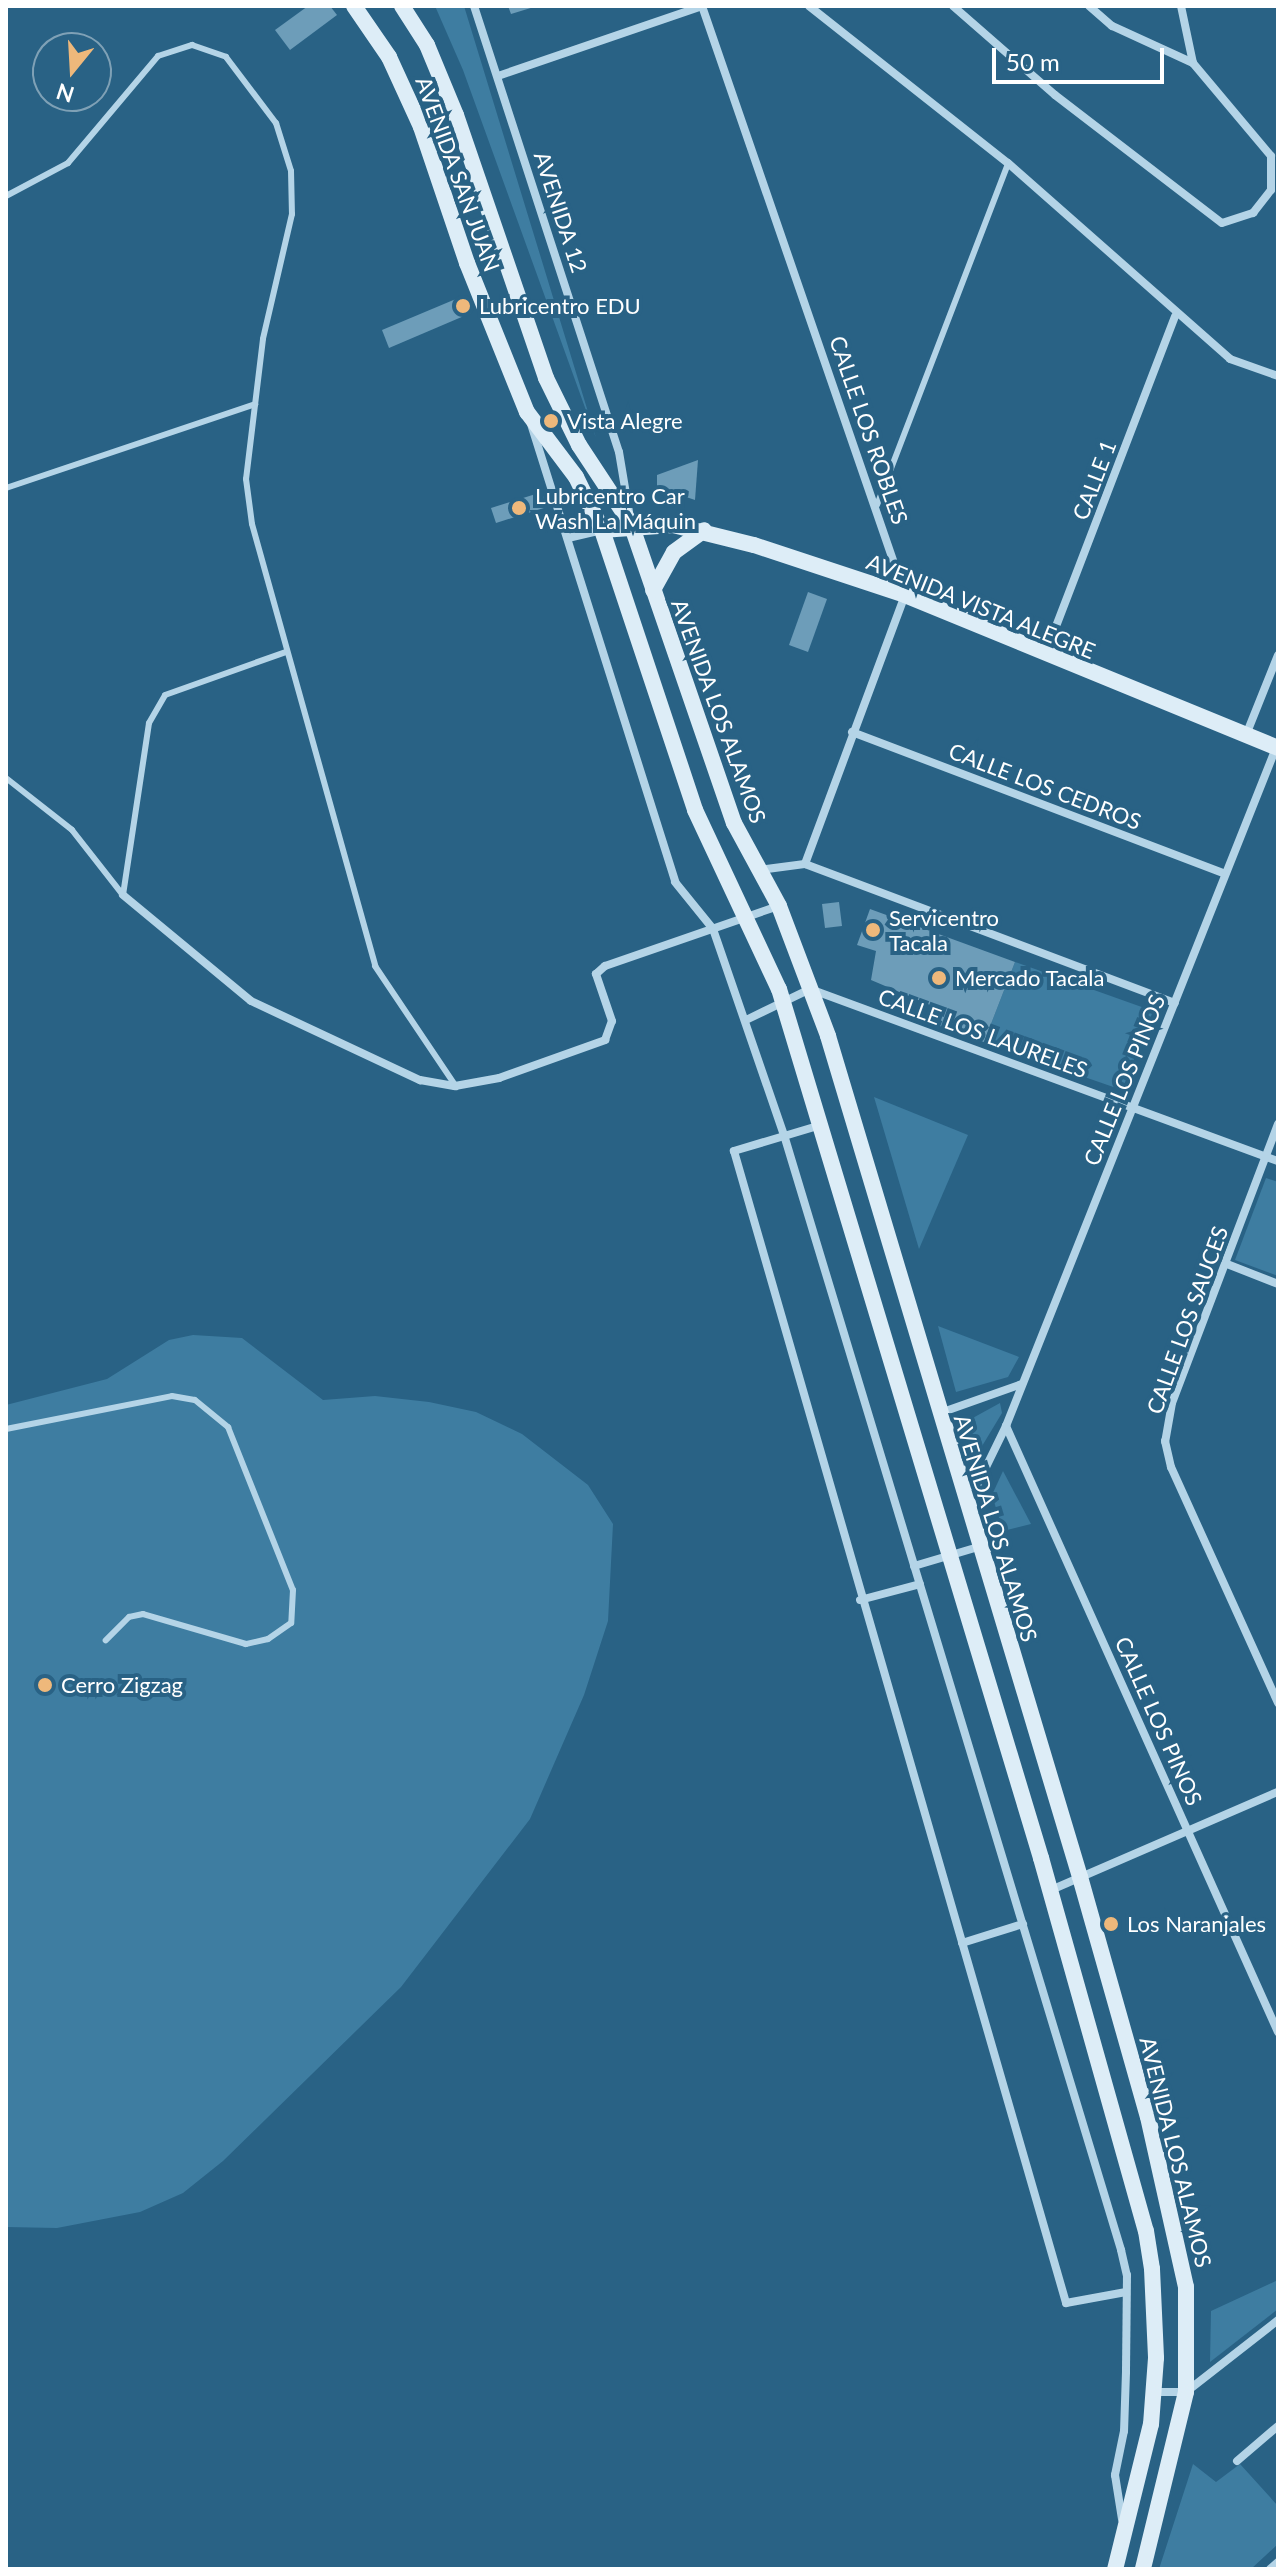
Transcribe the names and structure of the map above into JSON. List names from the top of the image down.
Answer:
{
  "streets": {
    "main road": ["AVENIDA SAN JUAN", "AVENIDA VISTA ALEGRE", "AVENIDA LOS ALAMOS"],
    "street": [
      "AVENIDA 12",
      "CALLE LOS ROBLES",
      "CALLE 1",
      "CALLE LOS CEDROS",
      "CALLE LOS LAURELES",
      "CALLE LOS PINOS",
      "CALLE LOS SAUCES"
    ]
  },
  "crossings": [
    ["AVENIDA SAN JUAN", "AVENIDA 12"],
    ["AVENIDA SAN JUAN", "AVENIDA VISTA ALEGRE"],
    ["AVENIDA SAN JUAN", "AVENIDA LOS ALAMOS"],
    ["AVENIDA 12", "AVENIDA VISTA ALEGRE"],
    ["AVENIDA 12", "AVENIDA LOS ALAMOS"],
    ["CALLE LOS ROBLES", "AVENIDA VISTA ALEGRE"],
    ["CALLE 1", "AVENIDA VISTA ALEGRE"],
    ["AVENIDA VISTA ALEGRE", "AVENIDA LOS ALAMOS"],
    ["AVENIDA VISTA ALEGRE", "CALLE LOS PINOS"],
    ["AVENIDA LOS ALAMOS", "CALLE LOS LAURELES"],
    ["AVENIDA LOS ALAMOS", "CALLE LOS PINOS"],
    ["CALLE LOS CEDROS", "CALLE LOS PINOS"],
    ["CALLE LOS LAURELES", "CALLE LOS PINOS"],
    ["CALLE LOS LAURELES", "CALLE LOS SAUCES"]
  ],
  "places": [
    "Lubricentro EDU",
    "Vista Alegre",
    "Lubricentro Car Wash La Máquin",
    "Servicentro Tacala",
    "Mercado Tacala",
    "Cerro Zigzag",
    "Los Naranjales"
  ],
  "scale_bar": "50 m",
  "north": "bottom"
}
